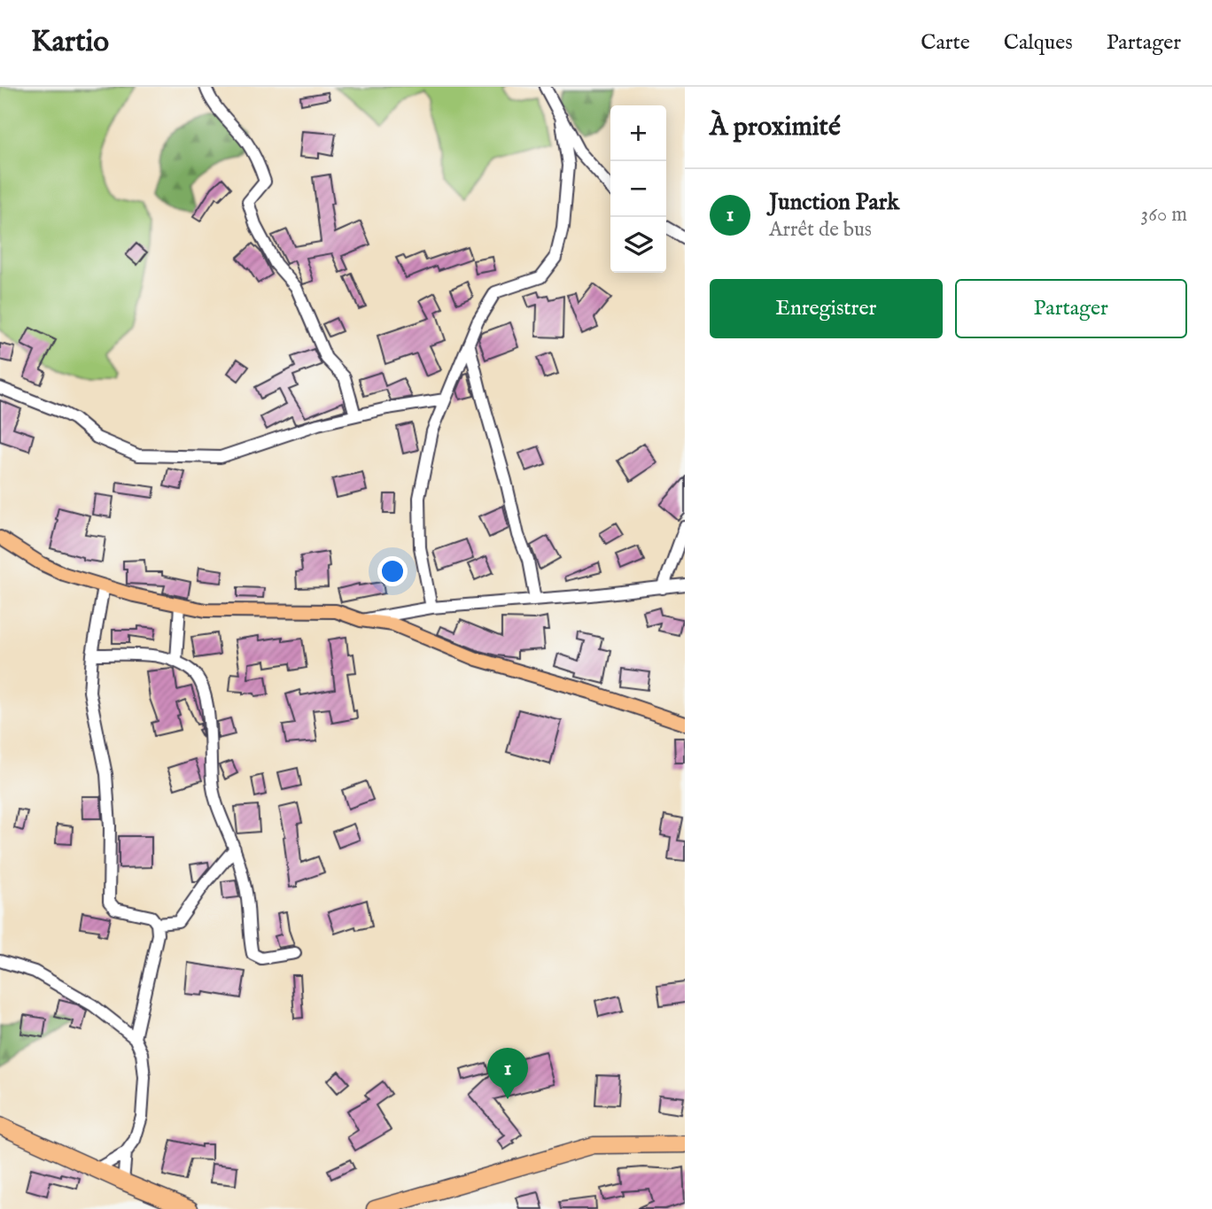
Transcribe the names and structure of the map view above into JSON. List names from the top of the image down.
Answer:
{
  "page": {
    "header": "Kartio",
    "nav": ["Carte", "Calques", "Partager"],
    "heading": "À proximité",
    "map_buttons": ["+", "−"],
    "list": [
      {
        "mark": "1",
        "name": "Junction Park",
        "note": "Arrêt de bus",
        "value": "360 m"
      }
    ],
    "buttons": ["Enregistrer", "Partager"],
    "pins": "1"
  }
}
